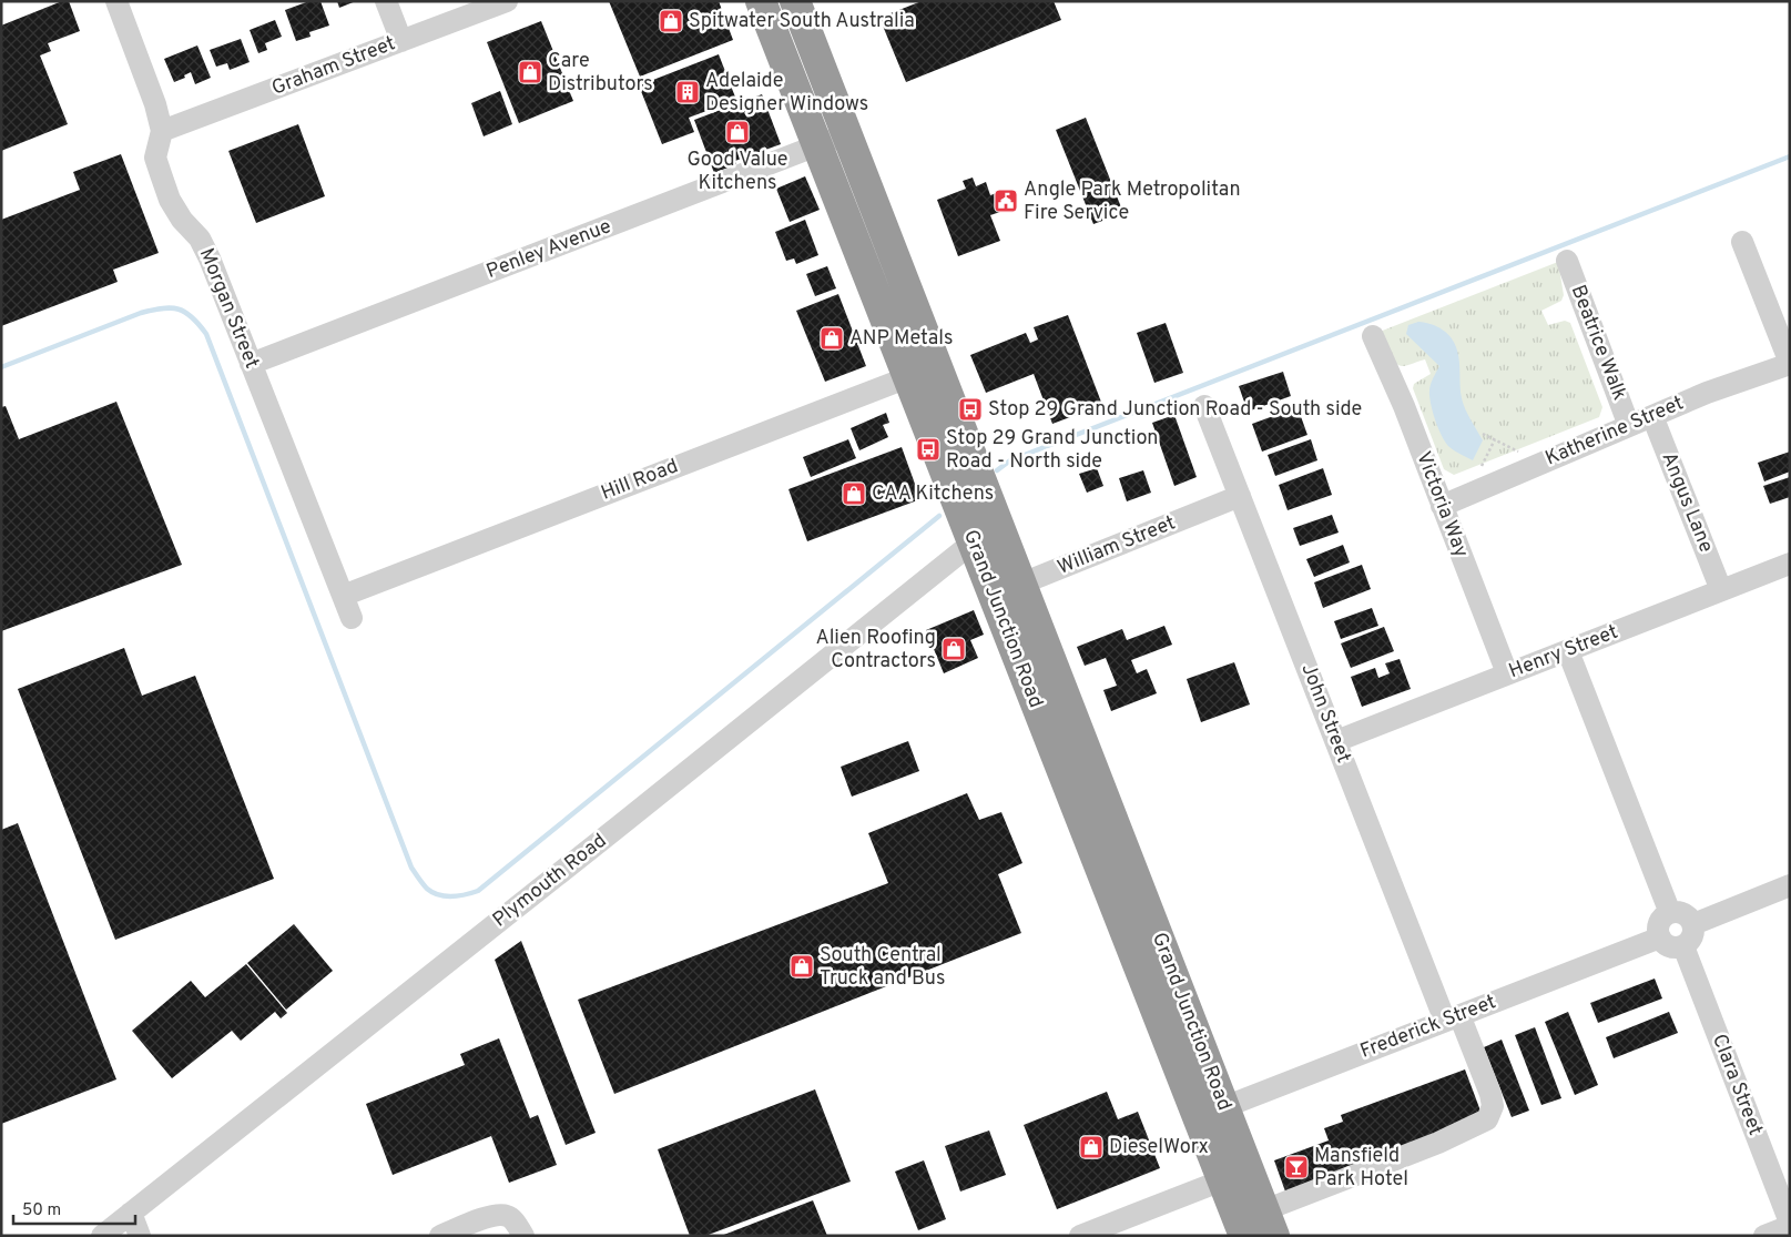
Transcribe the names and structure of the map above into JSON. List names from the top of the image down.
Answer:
{
  "streets": {
    "highway": ["Grand Junction Road"],
    "street": [
      "Graham Street",
      "Penley Avenue",
      "Morgan Street",
      "Beatrice Walk",
      "Katherine Street",
      "Hill Road",
      "Angus Lane",
      "Victoria Way",
      "William Street",
      "Henry Street",
      "John Street",
      "Plymouth Road",
      "Frederick Street",
      "Clara Street"
    ]
  },
  "crossings": [
    ["Graham Street", "Morgan Street"],
    ["Penley Avenue", "Morgan Street"],
    ["Penley Avenue", "Grand Junction Road"],
    ["Morgan Street", "Hill Road"],
    ["Beatrice Walk", "Katherine Street"],
    ["Katherine Street", "Angus Lane"],
    ["Katherine Street", "Victoria Way"],
    ["Hill Road", "Grand Junction Road"],
    ["Angus Lane", "Henry Street"],
    ["Victoria Way", "Henry Street"],
    ["William Street", "Grand Junction Road"],
    ["William Street", "John Street"],
    ["Grand Junction Road", "John Street"],
    ["Grand Junction Road", "Plymouth Road"],
    ["Grand Junction Road", "Frederick Street"],
    ["Henry Street", "John Street"],
    ["John Street", "Frederick Street"],
    ["Frederick Street", "Clara Street"]
  ],
  "places": {
    "shop": [
      "Spitwater South Australia",
      "Care Distributors",
      "Good Value Kitchens",
      "ANP Metals",
      "CAA Kitchens",
      "Alien Roofing Contractors",
      "South Central Truck and Bus",
      "DieselWorx"
    ],
    "building": ["Adelaide Designer Windows"],
    "public building": ["Angle Park Metropolitan Fire Service"],
    "bus stop": ["Stop 29 Grand Junction Road - South side", "Stop 29 Grand Junction Road - North side"],
    "bar": ["Mansfield Park Hotel"]
  },
  "scale_bar": "50 m"
}
